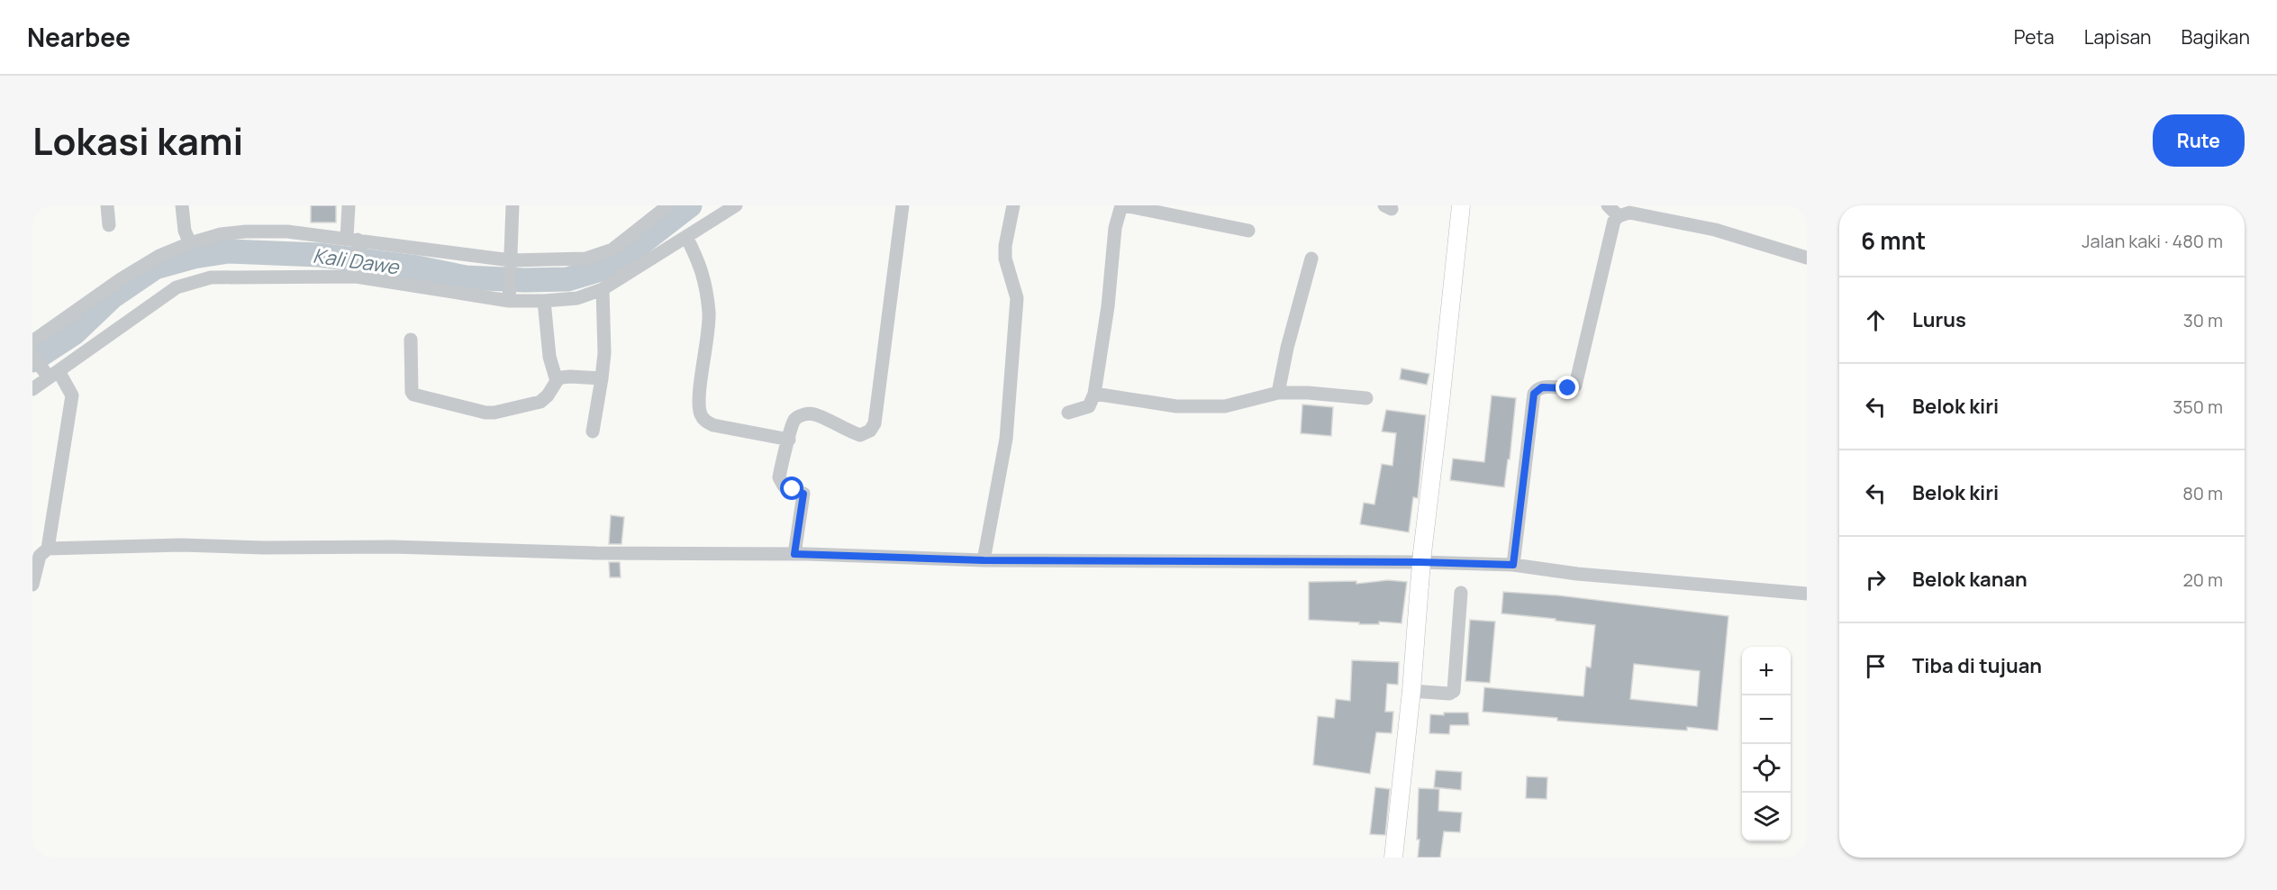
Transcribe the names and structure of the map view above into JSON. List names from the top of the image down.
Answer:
{
  "water": ["Kali Dawe"],
  "page": {
    "header": "Nearbee",
    "nav": ["Peta", "Lapisan", "Bagikan"],
    "title": "Lokasi kami",
    "buttons": "Rute",
    "heading": ["6 mnt", "Jalan kaki · 480 m"],
    "list": [
      ["Lurus", "30 m"],
      ["Belok kiri", "350 m"],
      ["Belok kiri", "80 m"],
      ["Belok kanan", "20 m"],
      "Tiba di tujuan"
    ],
    "map_buttons": ["+", "−"]
  }
}
